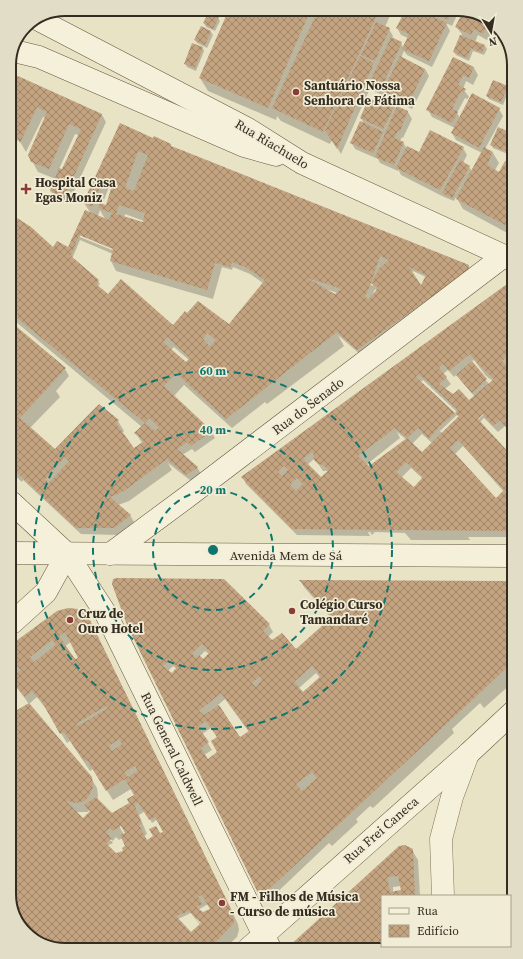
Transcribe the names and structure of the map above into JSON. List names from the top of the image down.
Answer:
{
  "streets": {
    "main road": [
      "Rua Riachuelo",
      "Rua do Senado",
      "Avenida Mem de Sá",
      "Rua General Caldwell",
      "Rua Frei Caneca"
    ]
  },
  "crossings": [
    ["Rua do Senado", "Avenida Mem de Sá"],
    ["Avenida Mem de Sá", "Rua General Caldwell"],
    ["Rua General Caldwell", "Rua Frei Caneca"]
  ],
  "places": {
    "other": [
      "Santuário Nossa Senhora de Fátima",
      "Colégio Curso Tamandaré",
      "Cruz de Ouro Hotel",
      "FM - Filhos de Música - Curso de música"
    ],
    "health": ["Hospital Casa Egas Moniz"]
  },
  "legend": ["Rua", "Edifício"],
  "north": "bottom",
  "rings": ["60 m", "40 m", "20 m"]
}
